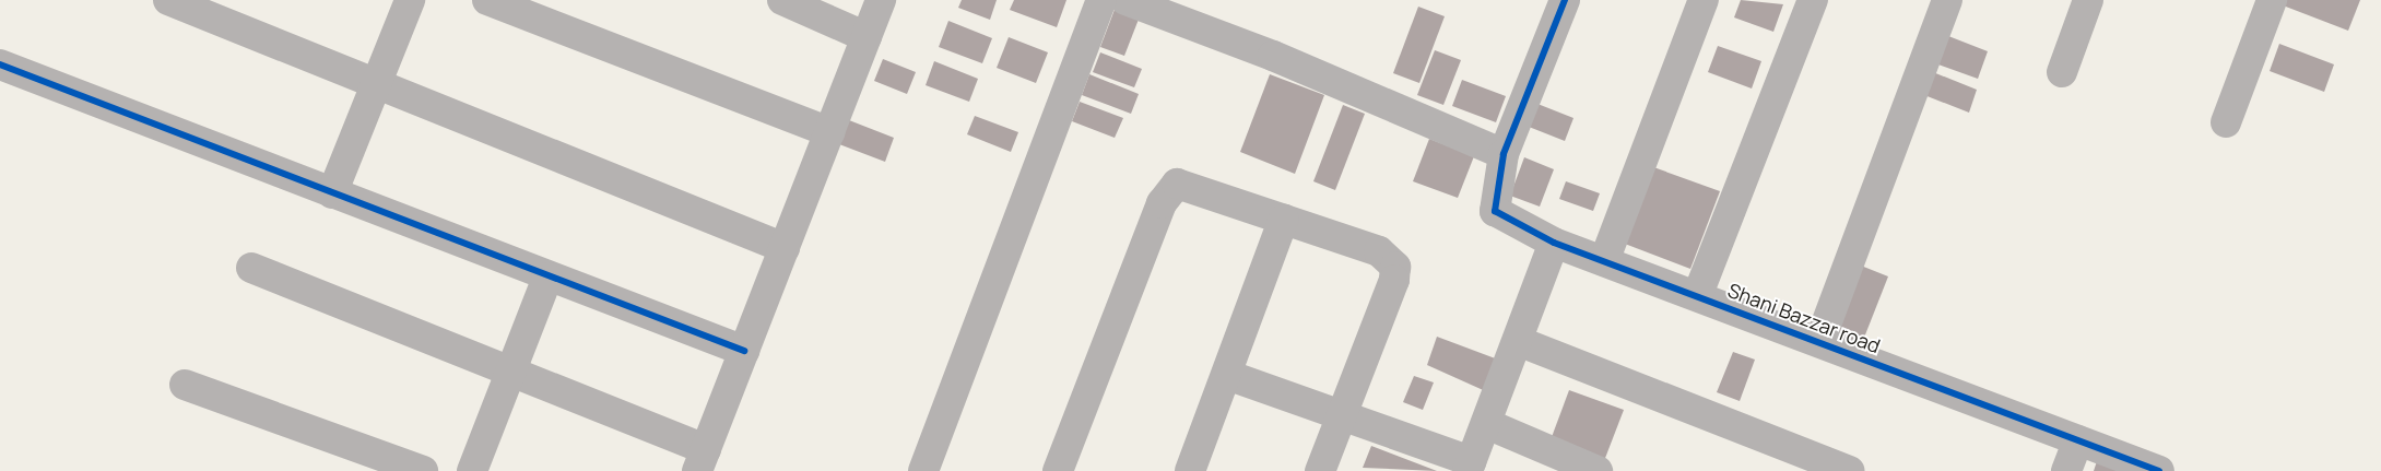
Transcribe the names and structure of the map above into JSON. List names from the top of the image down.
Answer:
{
  "streets": {
    "street": ["Shani Bazzar road"]
  }
}
